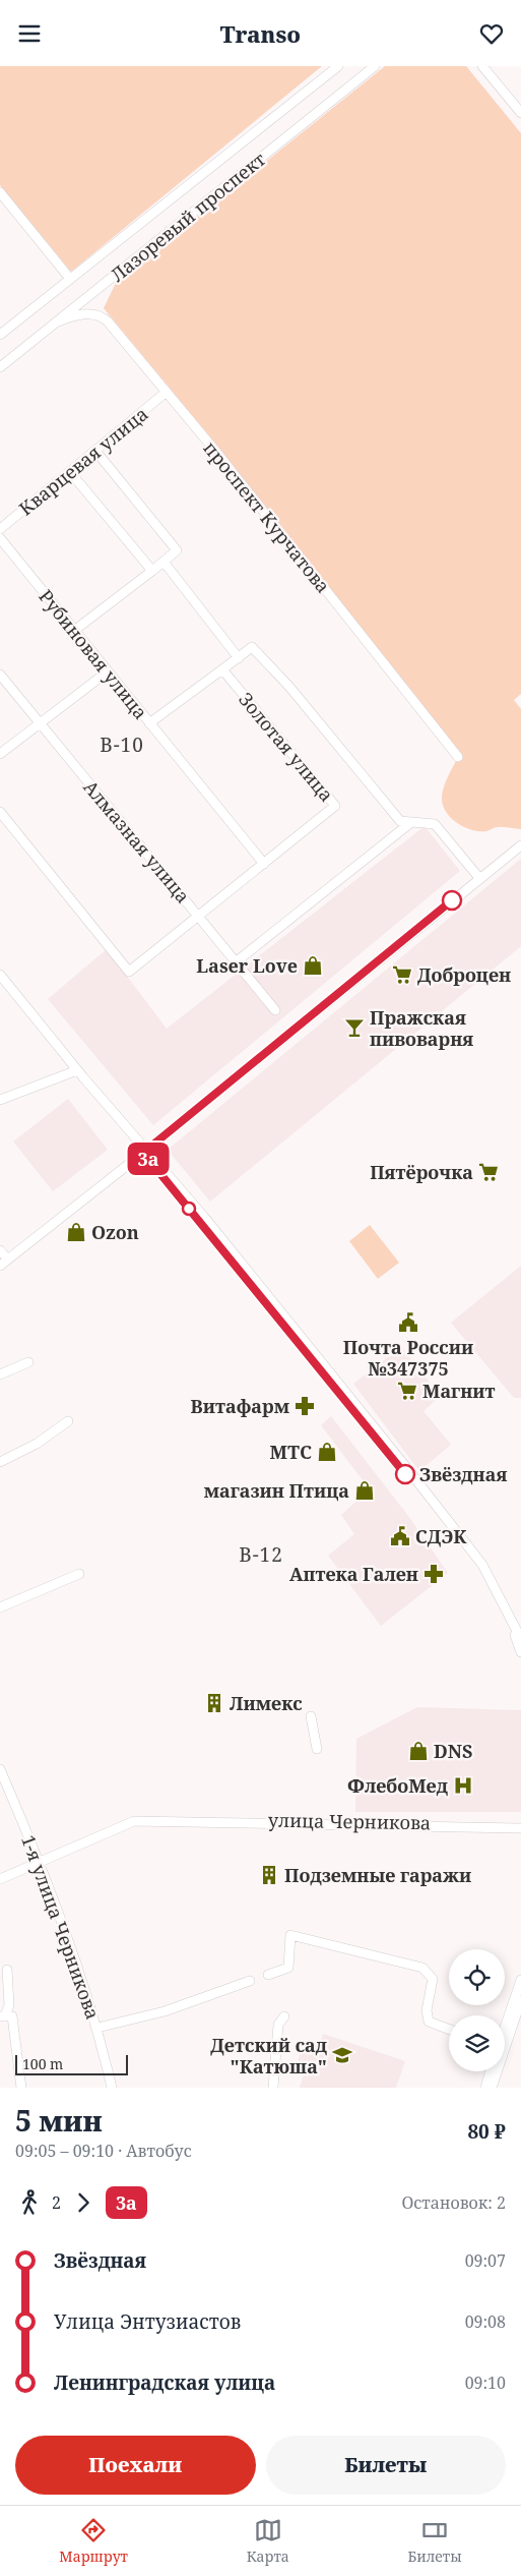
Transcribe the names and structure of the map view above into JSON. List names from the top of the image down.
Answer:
{
  "streets": {
    "street": [
      "Лазоревый проспект",
      "Кварцевая улица",
      "проспект Курчатова",
      "Рубиновая улица",
      "Золотая улица",
      "Алмазная улица",
      "улица Черникова",
      "1-я улица Черникова"
    ]
  },
  "crossings": [
    ["Лазоревый проспект", "проспект Курчатова"],
    ["Кварцевая улица", "проспект Курчатова"],
    ["Рубиновая улица", "Золотая улица"],
    ["улица Черникова", "1-я улица Черникова"]
  ],
  "districts": ["В-10", "В-12"],
  "places": {
    "shop": [
      "Laser Love",
      "Ozon",
      "МТС",
      "магазин Птица",
      "DNS"
    ],
    "supermarket": ["Доброцен", "Пятёрочка", "Магнит"],
    "bar": ["Пражская пивоварня"],
    "public building": ["Почта России №347375", "СДЭК"],
    "pharmacy": ["Витафарм", "Аптека Гален"],
    "other": ["Звёздная"],
    "building": ["Лимекс", "Подземные гаражи"],
    "hospital": ["ФлебоМед"],
    "school or university": ["Детский сад \"Катюша\""]
  },
  "lines": ["bus line 3а"],
  "scale_bar": "100 m",
  "page": {
    "header": "Transo",
    "on_map": "3а",
    "scale": "100 m",
    "heading": ["5 мин", "09:05 – 09:10 · Автобус", "80 ₽"],
    "legs": ["2", "3а", "Остановок: 2"],
    "list": [
      {
        "name": "Звёздная",
        "value": "09:07"
      },
      {
        "name": "Улица Энтузиастов",
        "value": "09:08"
      },
      {
        "name": "Ленинградская улица",
        "value": "09:10"
      }
    ],
    "buttons": ["Поехали", "Билеты"],
    "tabs": ["Маршрут", "Карта", "Билеты"]
  }
}
